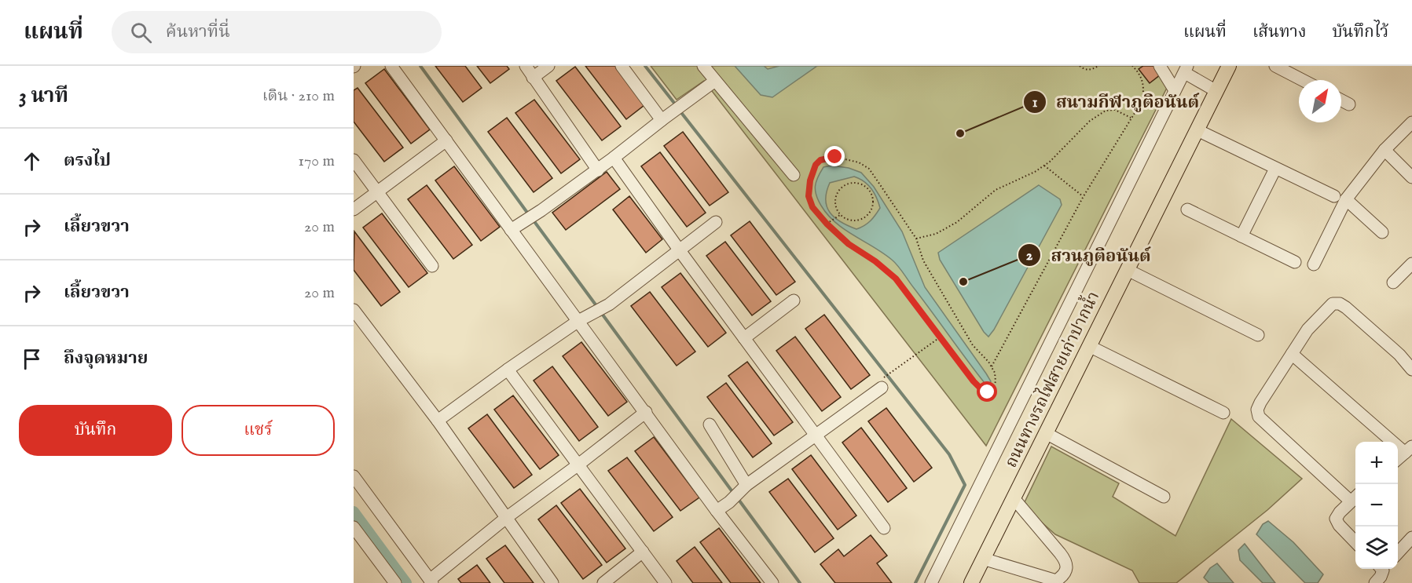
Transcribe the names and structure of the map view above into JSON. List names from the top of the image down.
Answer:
{
  "streets": {
    "main road": ["ถนนทางรถไฟสายเก่าปากน้ำ"]
  },
  "places": ["สนามกีฬาภูติอนันต์", "สวนภูติอนันต์"],
  "north": "top right",
  "page": {
    "header": "แผนที่",
    "search": "ค้นหาที่นี่",
    "nav": ["แผนที่", "เส้นทาง", "บันทึกไว้"],
    "heading": ["3 นาที", "เดิน · 210 m"],
    "list": [
      ["ตรงไป", "170 m"],
      ["เลี้ยวขวา", "20 m"],
      ["เลี้ยวขวา", "20 m"],
      "ถึงจุดหมาย"
    ],
    "buttons": ["บันทึก", "แชร์"],
    "map_buttons": ["+", "−"]
  }
}
